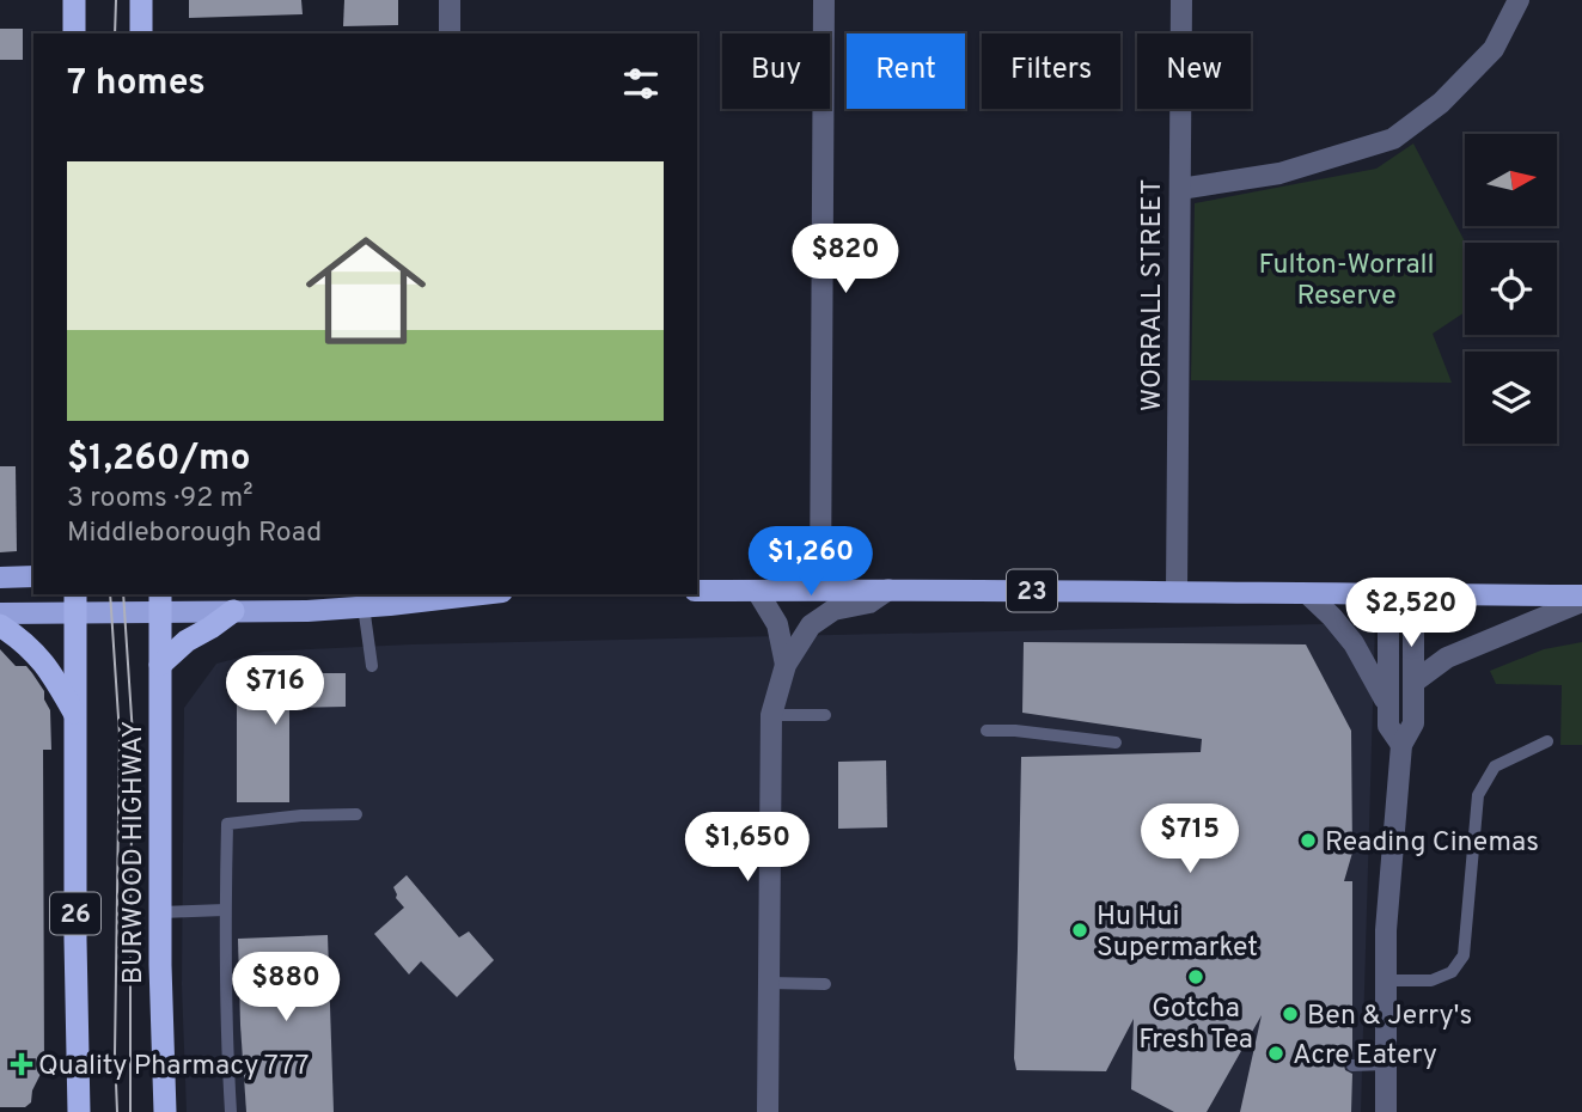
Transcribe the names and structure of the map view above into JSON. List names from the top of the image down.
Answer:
{
  "streets": {
    "highway": ["BURWOOD HIGHWAY", "26"],
    "main road": ["23"],
    "street": ["WORRALL STREET"]
  },
  "crossings": [
    ["WORRALL STREET", "23"]
  ],
  "parks": ["Fulton-Worrall Reserve"],
  "places": {
    "other": [
      "Reading Cinemas",
      "Hu Hui Supermarket",
      "Gotcha Fresh Tea",
      "Ben & Jerry's",
      "Acre Eatery"
    ],
    "health": ["Quality Pharmacy 777"]
  },
  "north": "right",
  "page": {
    "chip": [
      "Buy",
      "Rent",
      "Filters",
      "New"
    ],
    "heading": "7 homes",
    "list": [
      {
        "name": "$1,260/mo",
        "note": "3 rooms · 92 m² · Middleborough Road"
      }
    ],
    "price": [
      "$820",
      "$1,260",
      "$2,520",
      "$716",
      "$715",
      "$1,650",
      "$880"
    ]
  }
}
